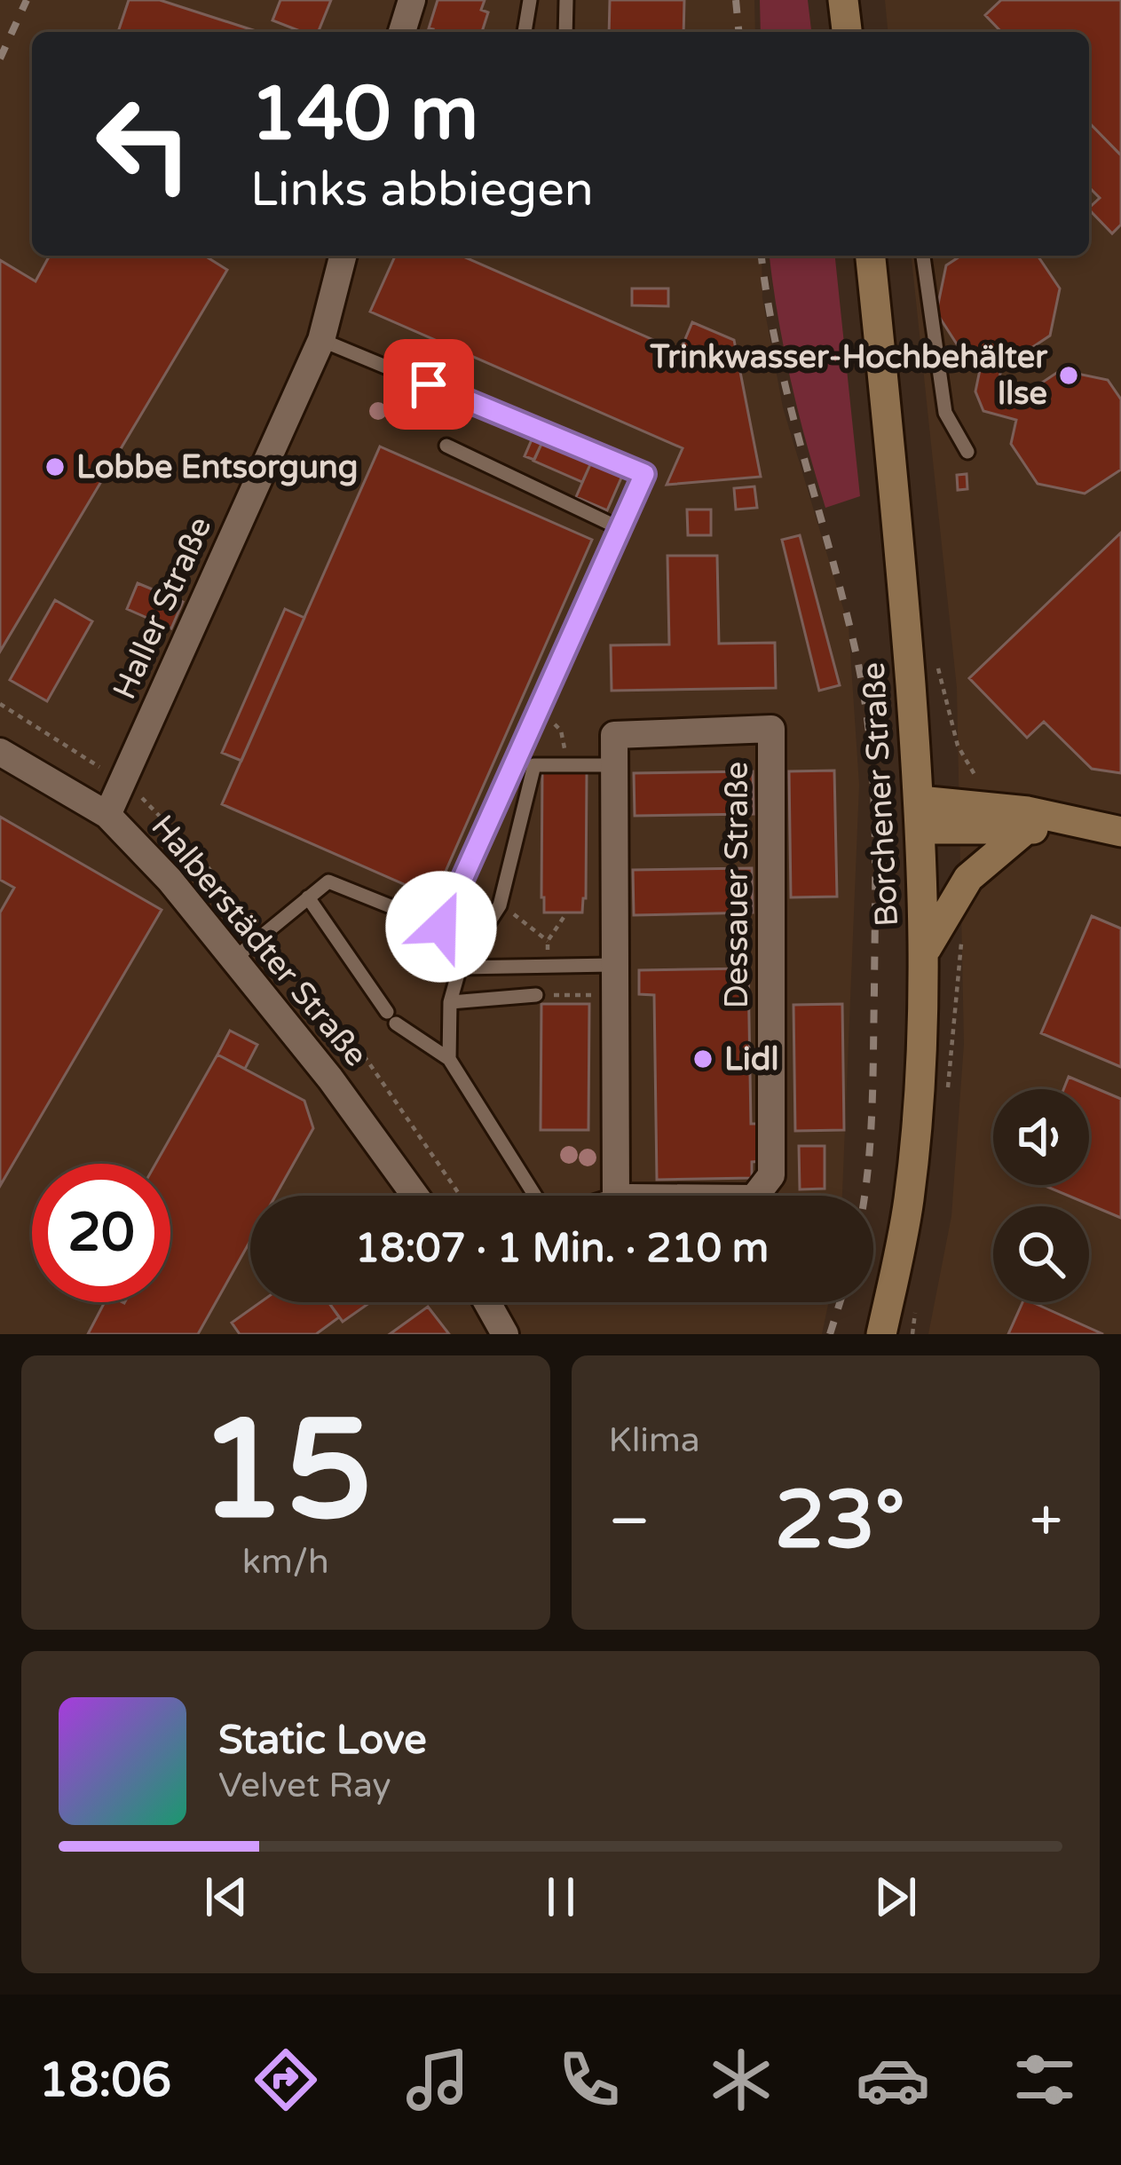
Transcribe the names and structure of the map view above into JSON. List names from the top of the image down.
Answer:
{
  "streets": {
    "main road": ["Borchener Straße"],
    "street": ["Haller Straße", "Dessauer Straße", "Halberstädter Straße"]
  },
  "crossings": [
    ["Haller Straße", "Halberstädter Straße"]
  ],
  "places": ["Trinkwasser-Hochbehälter Ilse", "Lobbe Entsorgung", "Lidl"],
  "page": {
    "turn": ["140 m", "Links abbiegen"],
    "limit": "20",
    "trip": "18:07 · 1 Min. · 210 m",
    "tile": [
      ["15", "km/h"],
      "Klima"
    ],
    "heat": ["−", "23°", "+"],
    "song": ["Static Love", "Velvet Ray"],
    "tabs": "18:06"
  }
}
